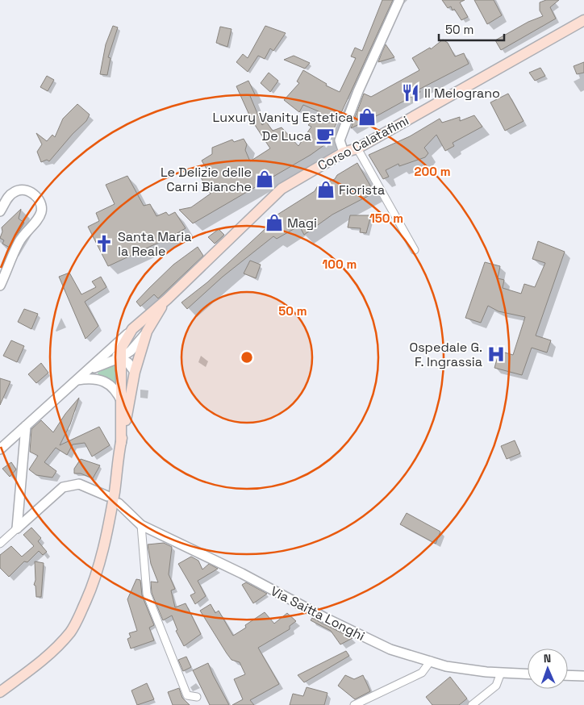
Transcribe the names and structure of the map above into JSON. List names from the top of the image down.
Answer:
{
  "streets": {
    "main road": ["Corso Calatafimi"],
    "street": ["Via Saitta Longhi"]
  },
  "places": {
    "restaurant": ["Il Melograno"],
    "shop": [
      "Luxury Vanity Estetica",
      "Le Delizie delle Carni Bianche",
      "Fiorista",
      "Magi"
    ],
    "cafe": ["De Luca"],
    "church": ["Santa Maria la Reale"],
    "hospital": ["Ospedale G. F. Ingrassia"]
  },
  "scale_bar": "50 m",
  "north": "top",
  "rings": [
    "200 m",
    "150 m",
    "100 m",
    "50 m"
  ]
}
